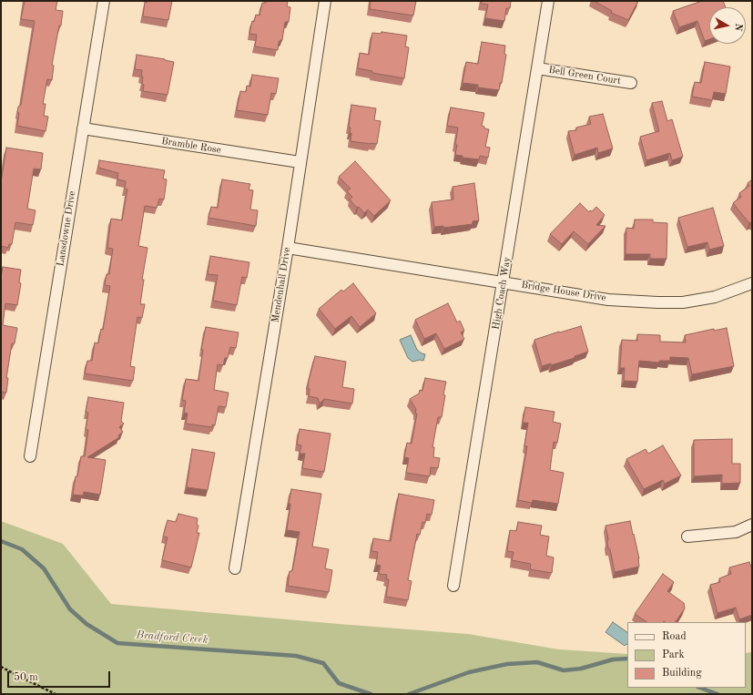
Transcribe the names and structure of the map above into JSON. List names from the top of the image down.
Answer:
{
  "streets": {
    "street": [
      "Bell Green Court",
      "Bramble Rose",
      "Lansdowne Drive",
      "Mendenhall Drive",
      "Bridge House Drive",
      "High Coach Way"
    ]
  },
  "crossings": [
    ["Bell Green Court", "High Coach Way"],
    ["Bramble Rose", "Lansdowne Drive"],
    ["Bramble Rose", "Mendenhall Drive"],
    ["Mendenhall Drive", "Bridge House Drive"],
    ["Bridge House Drive", "High Coach Way"]
  ],
  "water": ["Bradford Creek"],
  "legend": ["Road", "Park", "Building"],
  "scale_bar": "50 m",
  "north": "right"
}
